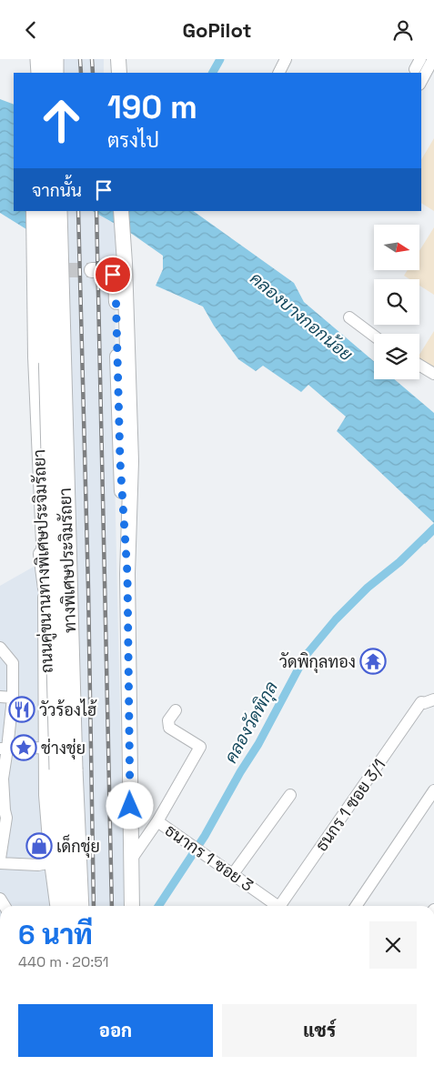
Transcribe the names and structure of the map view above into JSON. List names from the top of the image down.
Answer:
{
  "streets": {
    "highway": ["ทางพิเศษประจิมรัถยา"],
    "main road": ["ถนนคู่ขนานทางพิเศษประจิมรัถยา"],
    "street": ["ธนกร 1 ซอย 3/1", "ธนากร 1 ซอย 3"]
  },
  "water": ["คลองบางกอกน้อย", "คลองวัดพิกุล"],
  "places": {
    "temple": ["วัดพิกุลทอง"],
    "restaurant": ["วัวร้องไฮ้"],
    "place": ["ช่างชุ่ย"],
    "shop": ["เด็กชุ่ย"]
  },
  "north": "right",
  "page": {
    "header": "GoPilot",
    "turn": ["190 m", "ตรงไป"],
    "then": "จากนั้น",
    "heading": ["6 นาที", "440 m · 20:51"],
    "buttons": ["ออก", "แชร์"]
  }
}
